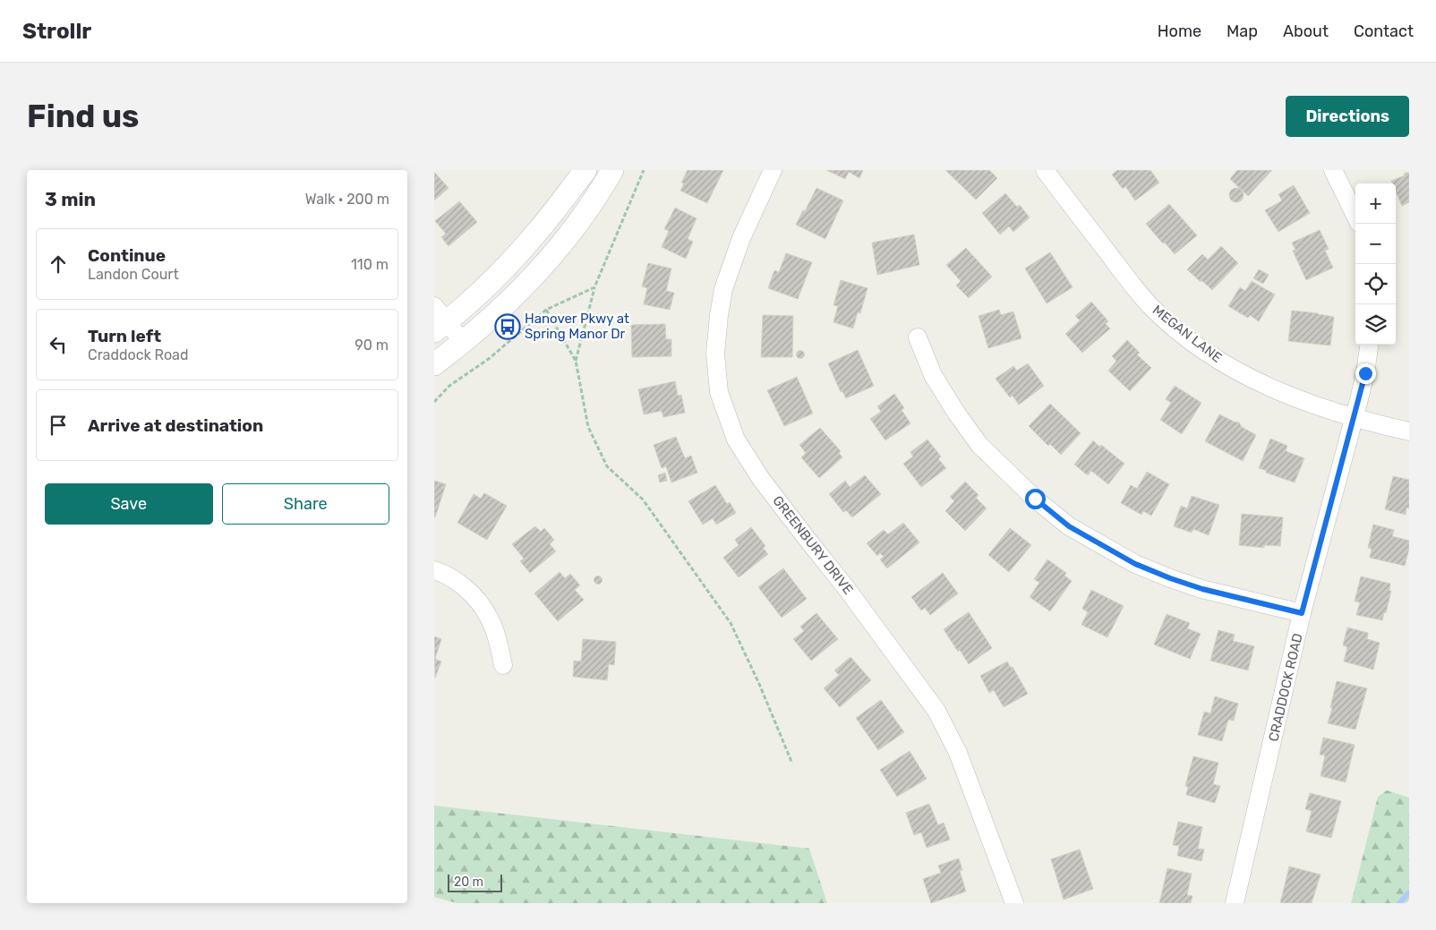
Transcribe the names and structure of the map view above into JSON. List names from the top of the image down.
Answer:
{
  "streets": {
    "street": ["MEGAN LANE", "GREENBURY DRIVE", "CRADDOCK ROAD"]
  },
  "crossings": [
    ["MEGAN LANE", "CRADDOCK ROAD"]
  ],
  "places": {
    "bus stop": ["Hanover Pkwy at Spring Manor Dr"]
  },
  "scale_bar": "20 m",
  "page": {
    "header": "Strollr",
    "nav": [
      "Home",
      "Map",
      "About",
      "Contact"
    ],
    "buttons": [
      "Directions",
      ["Save", "Share"]
    ],
    "title": "Find us",
    "heading": ["3 min", "Walk · 200 m"],
    "map_buttons": ["+", "−"],
    "list": [
      ["Continue", "Landon Court", "110 m"],
      ["Turn left", "Craddock Road", "90 m"],
      "Arrive at destination"
    ],
    "scale": "20 m"
  }
}
